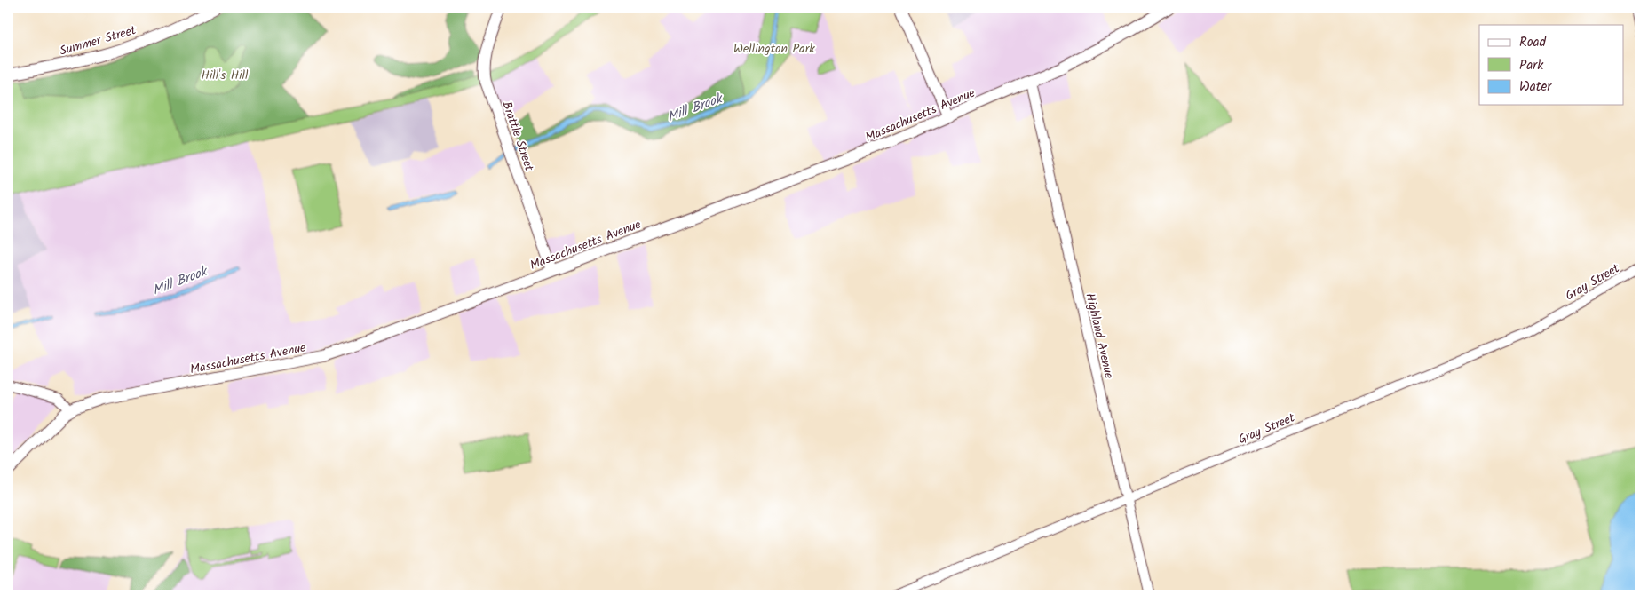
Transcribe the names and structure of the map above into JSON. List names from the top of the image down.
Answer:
{
  "streets": {
    "main road": ["Summer Street", "Massachusetts Avenue", "Brattle Street"],
    "street": ["Gray Street", "Highland Avenue"]
  },
  "crossings": [
    ["Massachusetts Avenue", "Brattle Street"],
    ["Massachusetts Avenue", "Highland Avenue"],
    ["Gray Street", "Highland Avenue"]
  ],
  "water": ["Mill Brook"],
  "parks": ["Wellington Park", "Hill's Hill"],
  "legend": ["Road", "Park", "Water"]
}
